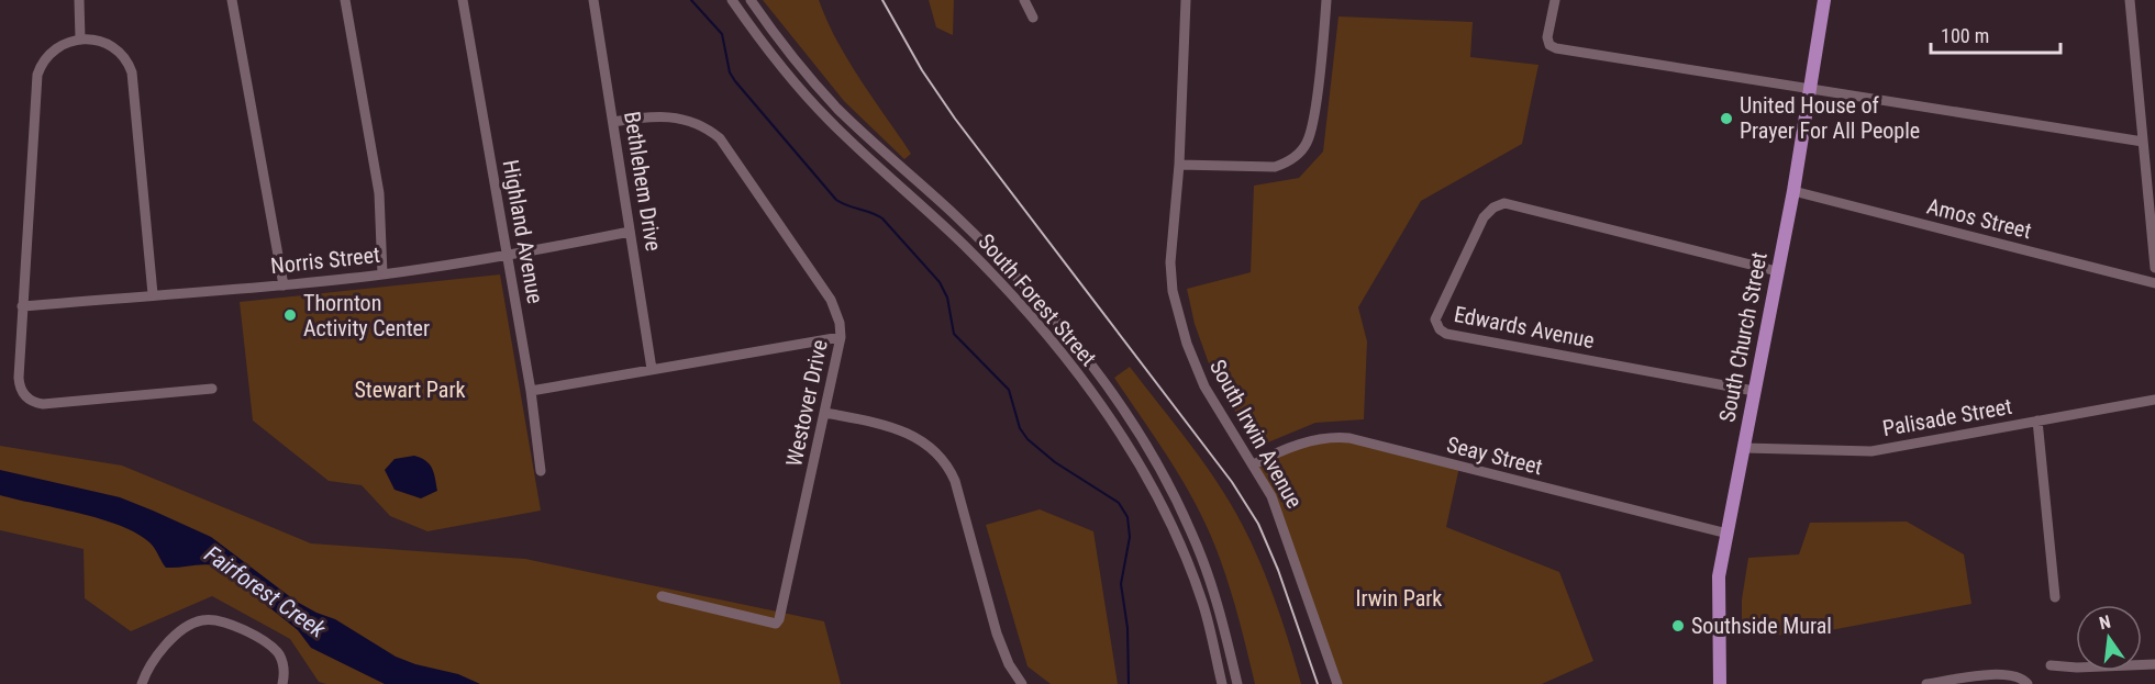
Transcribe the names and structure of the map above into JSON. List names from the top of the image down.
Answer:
{
  "streets": {
    "main road": ["South Church Street"],
    "street": [
      "Bethlehem Drive",
      "Amos Street",
      "Highland Avenue",
      "Norris Street",
      "South Forest Street",
      "Edwards Avenue",
      "Westover Drive",
      "Palisade Street",
      "South Irwin Avenue",
      "Seay Street"
    ]
  },
  "crossings": [
    ["Bethlehem Drive", "Norris Street"],
    ["Bethlehem Drive", "Westover Drive"],
    ["Amos Street", "South Church Street"],
    ["Highland Avenue", "Norris Street"],
    ["Edwards Avenue", "South Church Street"],
    ["South Church Street", "Palisade Street"],
    ["South Church Street", "Seay Street"],
    ["South Irwin Avenue", "Seay Street"]
  ],
  "water": ["Fairforest Creek"],
  "parks": ["Stewart Park", "Irwin Park"],
  "places": ["United House of Prayer For All People", "Thornton Activity Center", "Southside Mural"],
  "scale_bar": "100 m",
  "north": "top"
}
